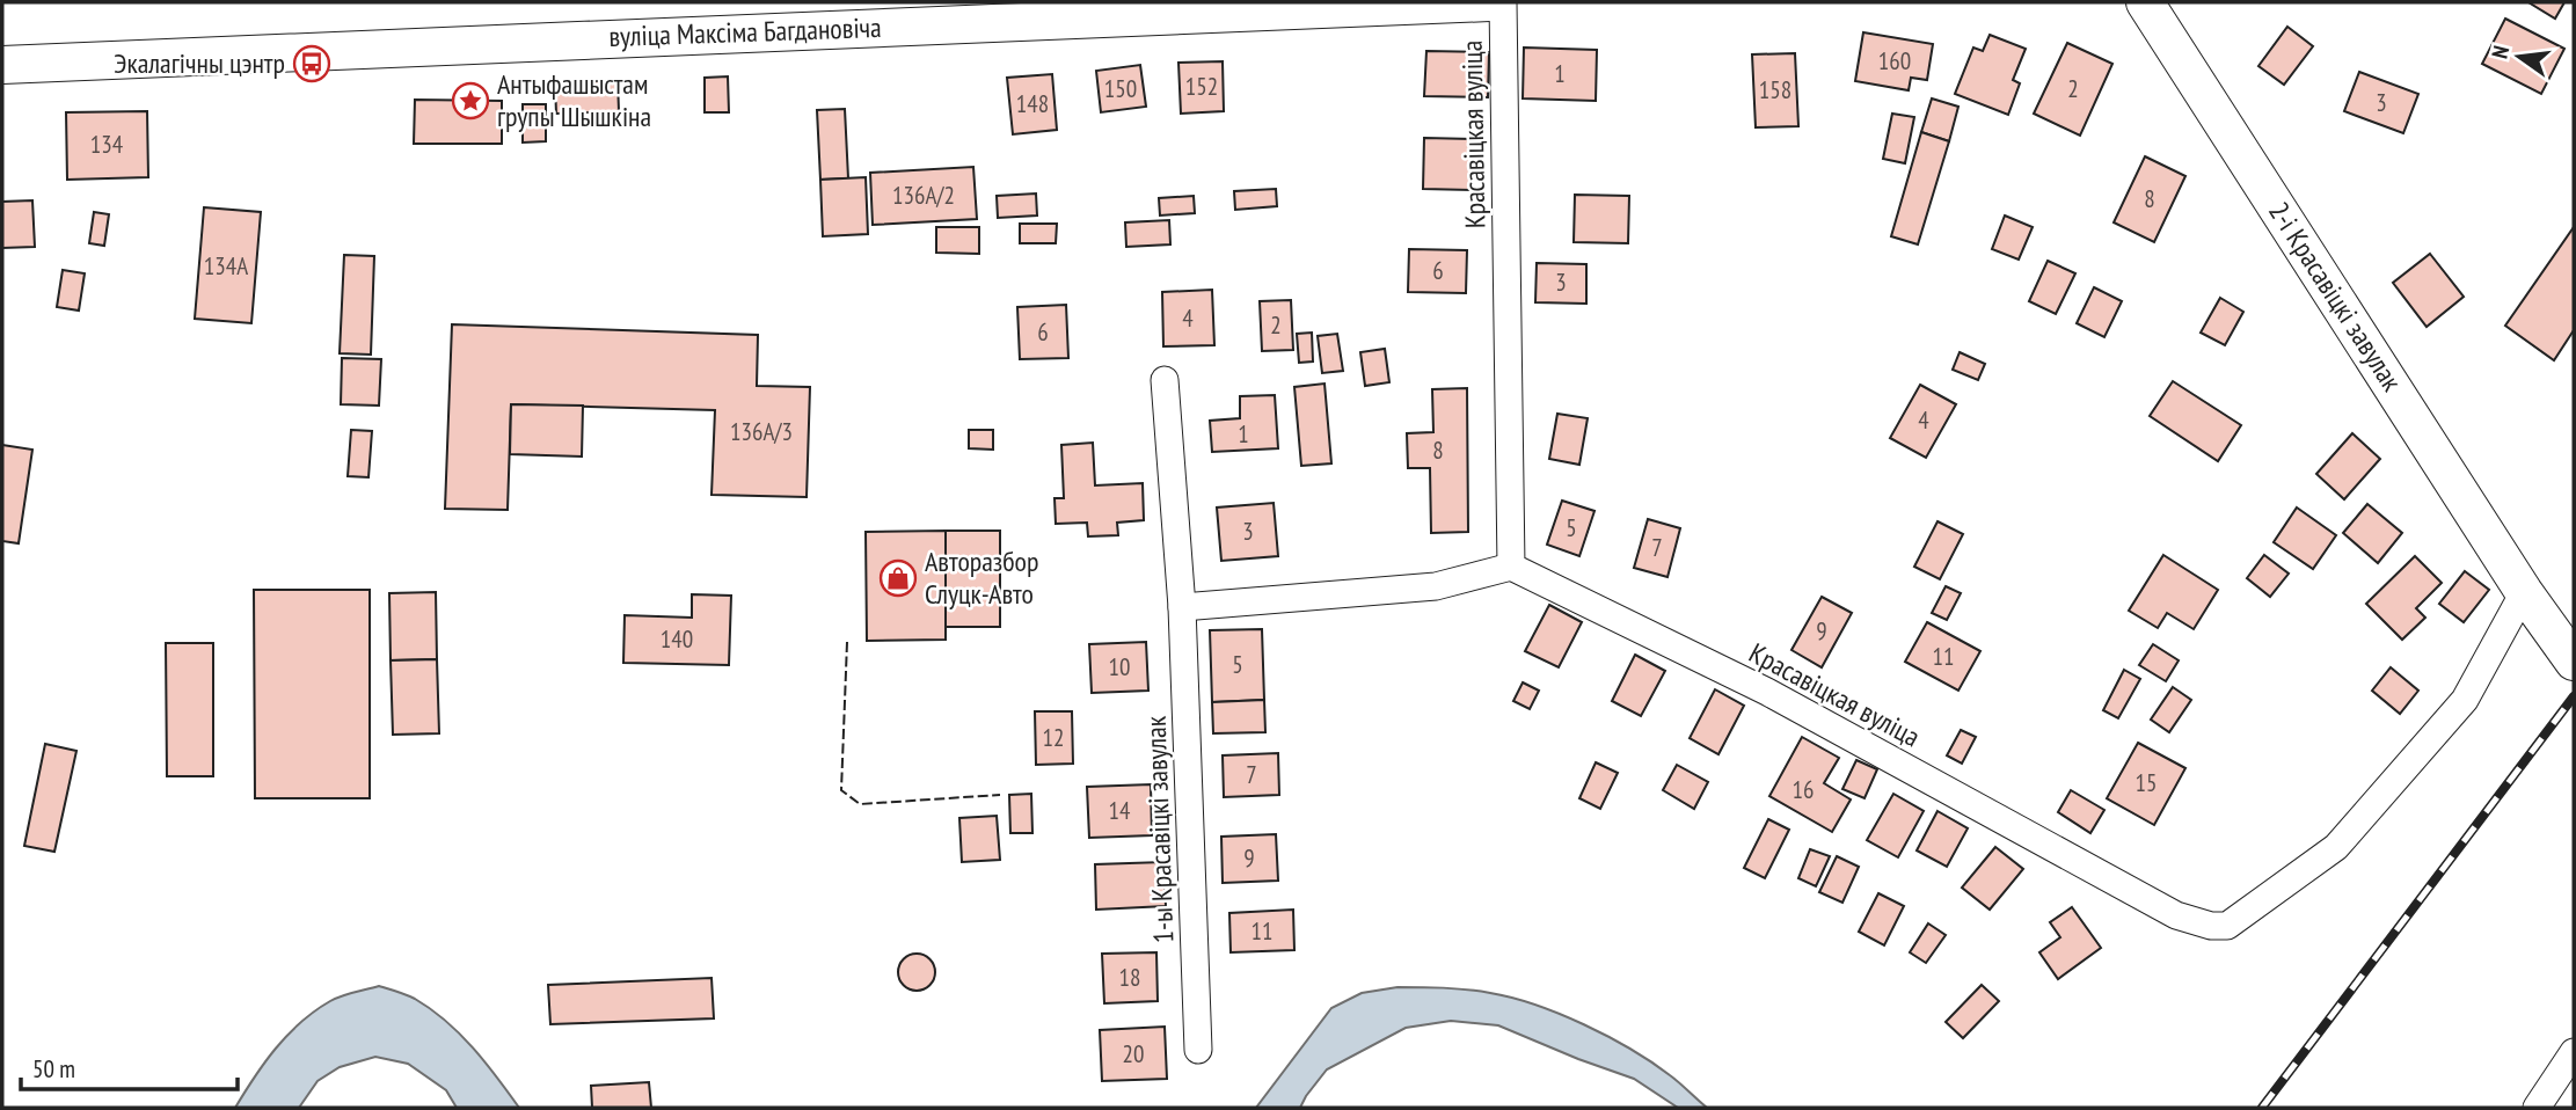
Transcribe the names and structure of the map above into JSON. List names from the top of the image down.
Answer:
{
  "streets": {
    "main road": ["вуліца Максіма Багдановіча", "2-і Красавіцкі завулак"],
    "street": ["Красавіцкая вуліца", "1-ы Красавіцкі завулак"]
  },
  "crossings": [
    ["Красавіцкая вуліца", "2-і Красавіцкі завулак"]
  ],
  "places": {
    "bus stop": ["Экалагічны цэнтр"],
    "place": ["Антыфашыстам групы Шышкіна"],
    "shop": ["Авторазбор Слуцк-Авто"]
  },
  "house_numbers": [
    "160",
    "1",
    "152",
    "150",
    "2",
    "158",
    "3",
    "148",
    "134",
    "136А/2",
    "8",
    "134А",
    "6",
    "3",
    "4",
    "2",
    "6",
    "4",
    "136А/3",
    "1",
    "8",
    "5",
    "3",
    "7",
    "9",
    "140",
    "11",
    "5",
    "10",
    "12",
    "7",
    "15",
    "16",
    "14",
    "9",
    "11",
    "18",
    "20"
  ],
  "scale_bar": "50 m",
  "north": "left"
}
